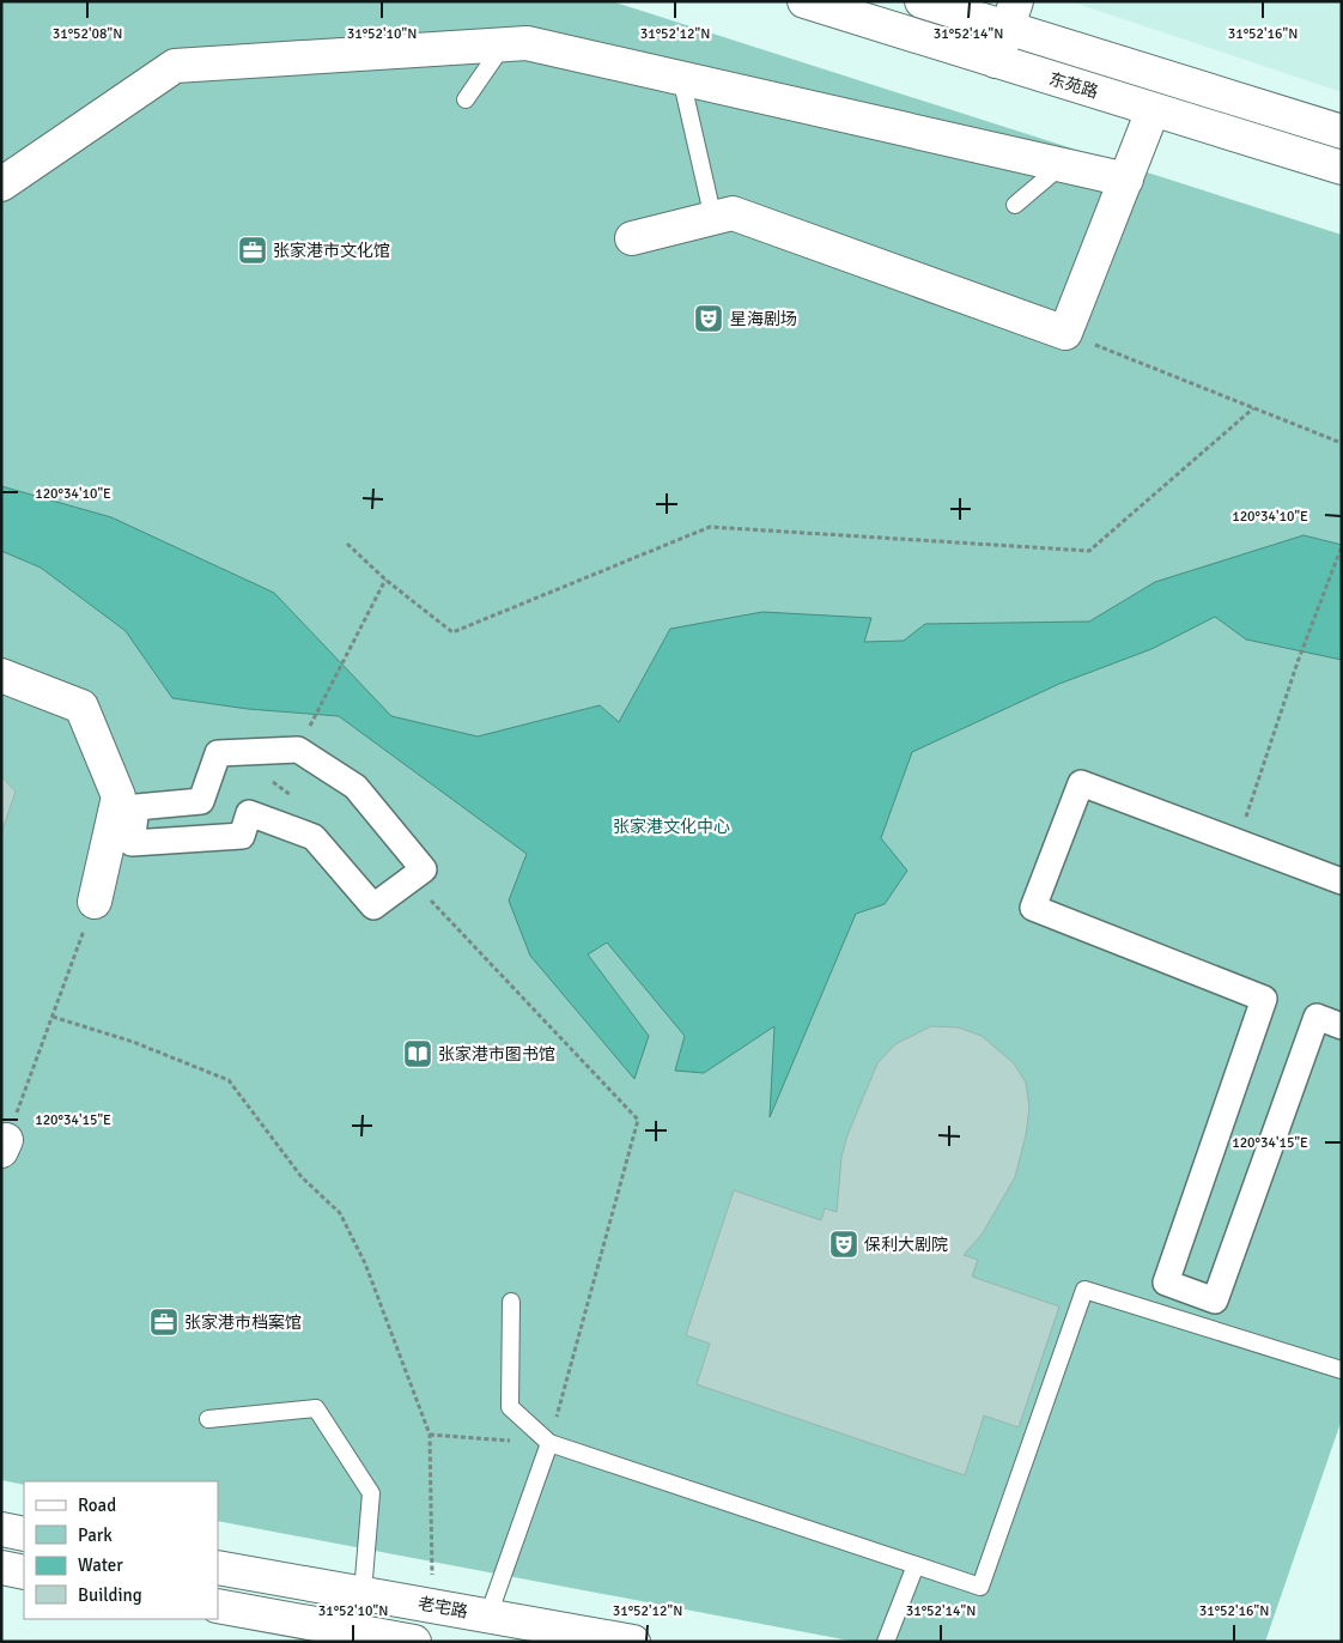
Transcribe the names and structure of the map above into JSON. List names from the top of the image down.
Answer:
{
  "streets": {
    "street": ["东苑路", "老宅路"]
  },
  "parks": ["张家港文化中心"],
  "places": {
    "office": ["张家港市文化馆", "张家港市档案馆"],
    "theatre": ["星海剧场", "保利大剧院"],
    "library": ["张家港市图书馆"]
  },
  "legend": [
    "Road",
    "Park",
    "Water",
    "Building"
  ],
  "coordinates": [
    "31°52'08\"N",
    "31°52'10\"N",
    "31°52'12\"N",
    "31°52'14\"N",
    "31°52'16\"N",
    "120°34'10\"E",
    "120°34'15\"E"
  ]
}
